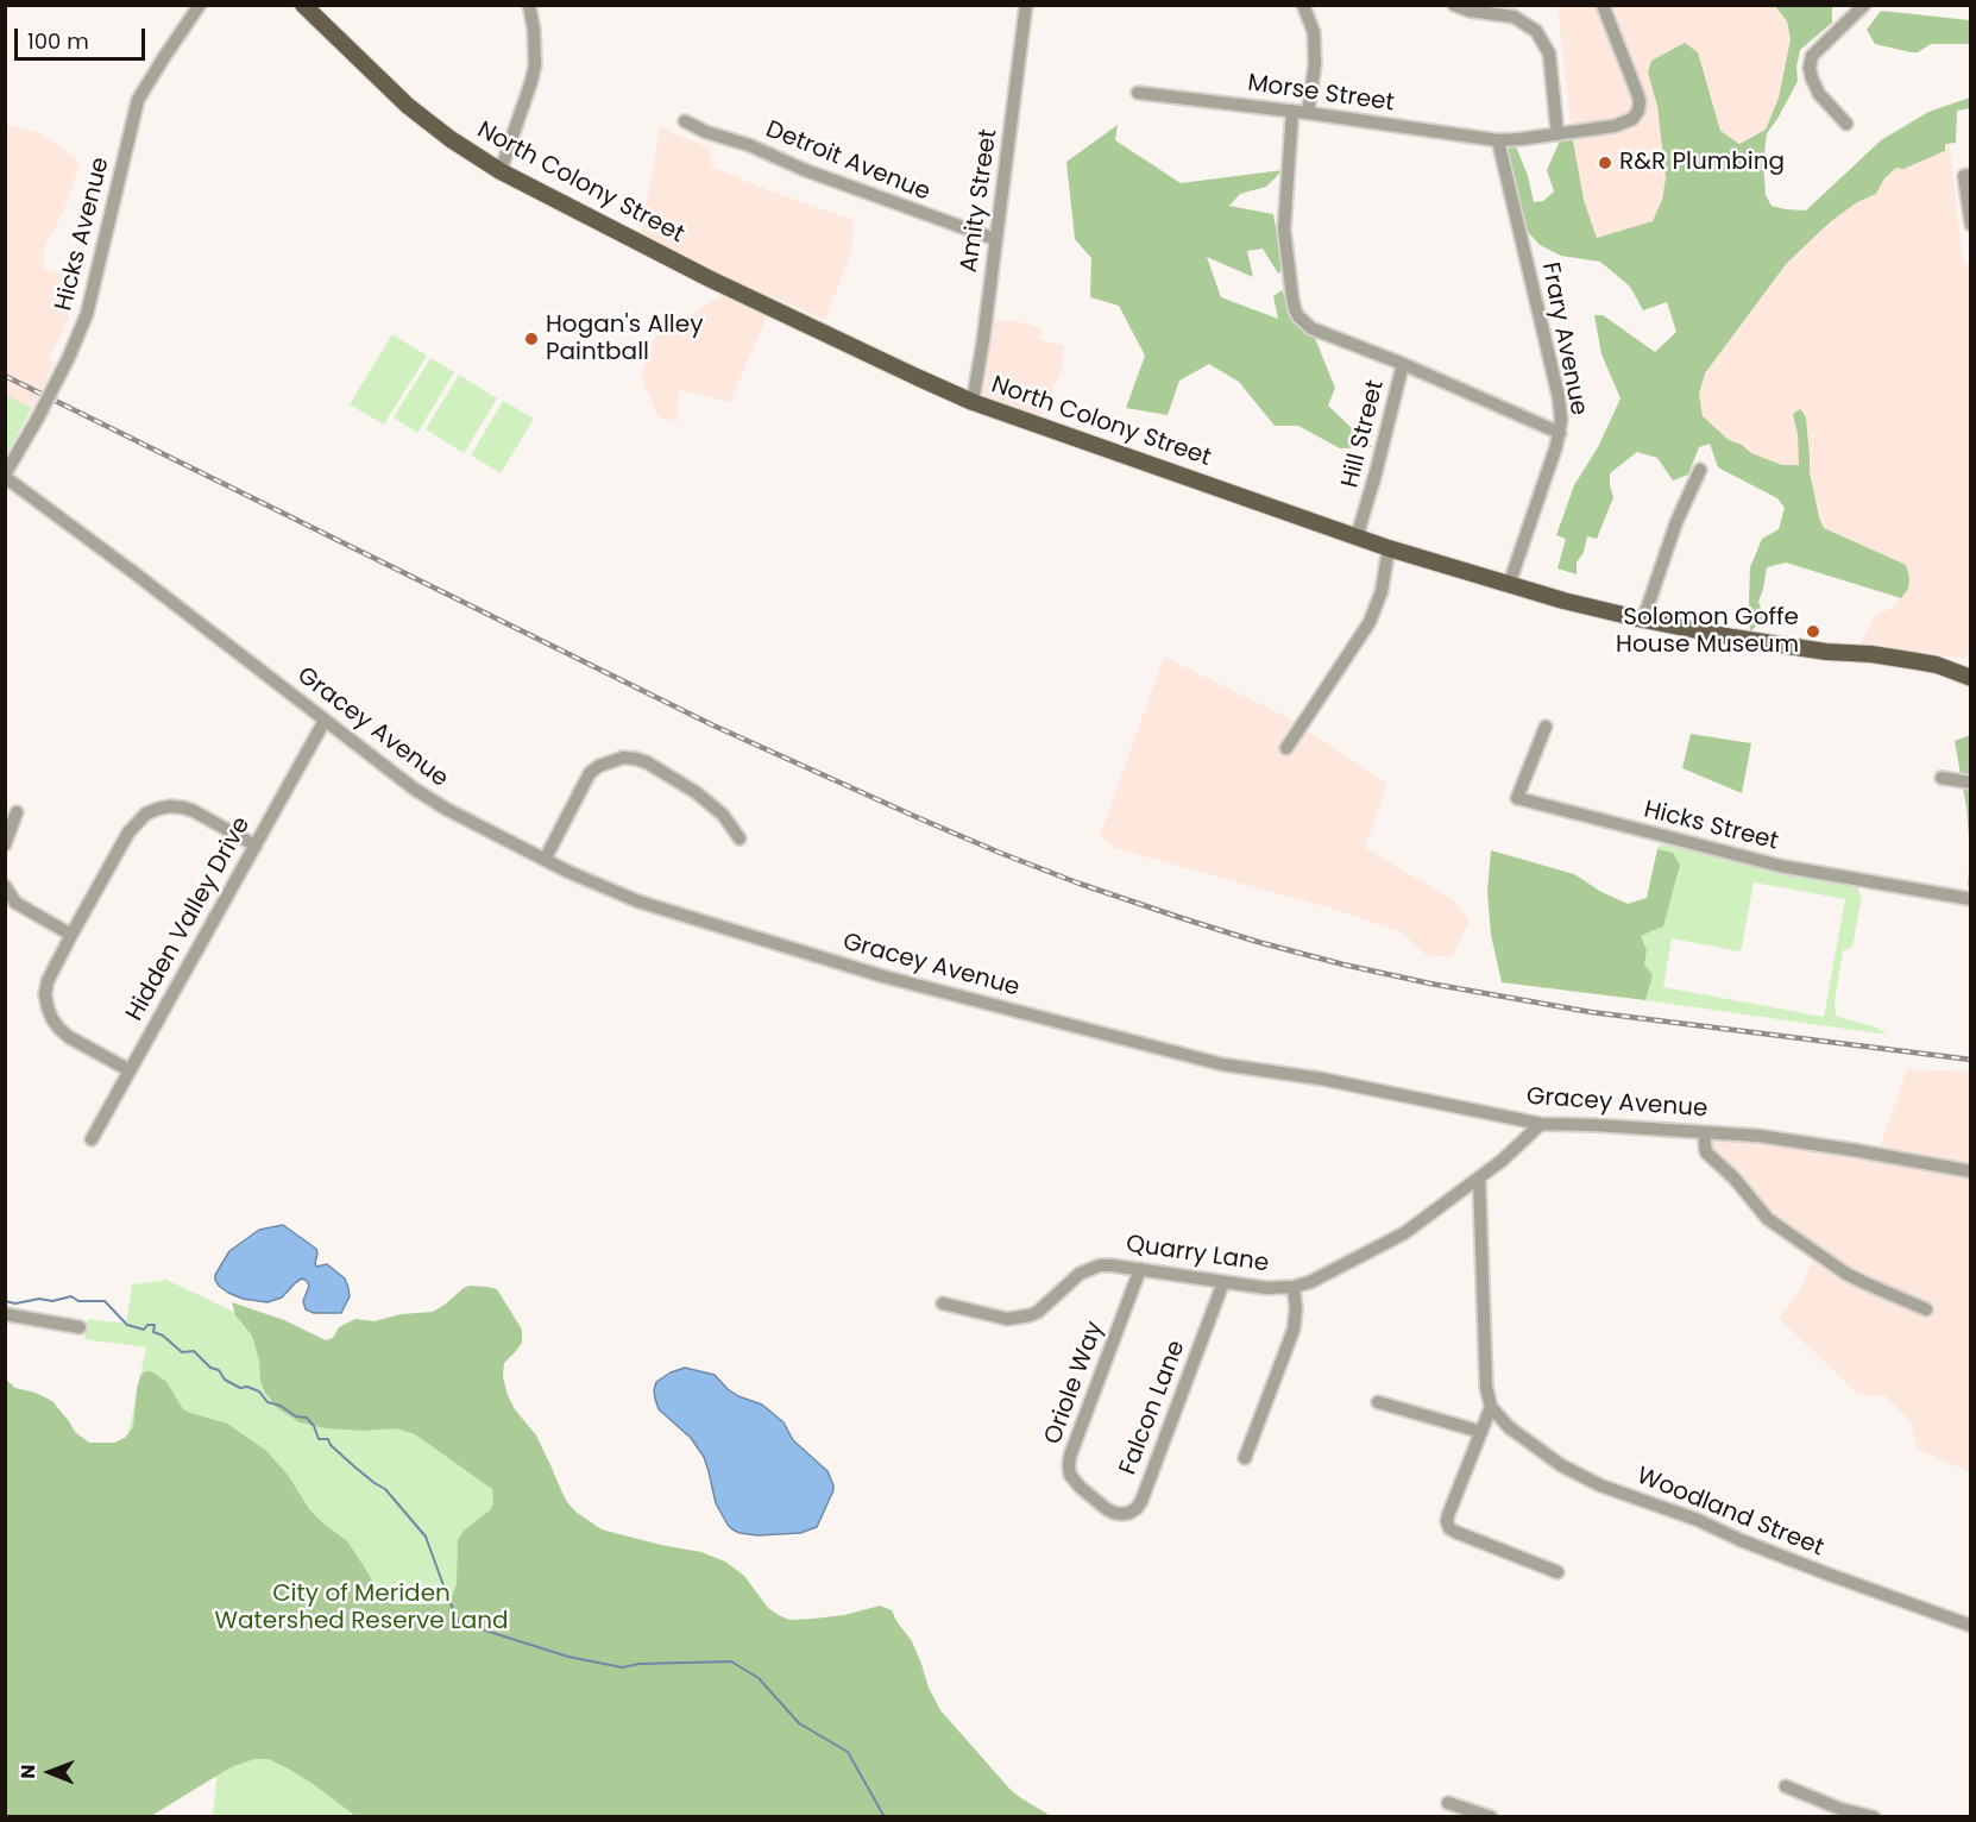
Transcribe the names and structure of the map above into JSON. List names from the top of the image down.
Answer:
{
  "streets": {
    "main road": ["North Colony Street"],
    "street": [
      "Morse Street",
      "Detroit Avenue",
      "Amity Street",
      "Hicks Avenue",
      "Frary Avenue",
      "Hill Street",
      "Gracey Avenue",
      "Hicks Street",
      "Hidden Valley Drive",
      "Quarry Lane",
      "Oriole Way",
      "Falcon Lane",
      "Woodland Street"
    ]
  },
  "crossings": [
    ["Morse Street", "Frary Avenue"],
    ["Morse Street", "Hill Street"],
    ["Detroit Avenue", "Amity Street"],
    ["North Colony Street", "Amity Street"],
    ["North Colony Street", "Frary Avenue"],
    ["North Colony Street", "Hill Street"],
    ["Hicks Avenue", "Gracey Avenue"],
    ["Gracey Avenue", "Hidden Valley Drive"],
    ["Gracey Avenue", "Quarry Lane"],
    ["Quarry Lane", "Oriole Way"],
    ["Quarry Lane", "Falcon Lane"],
    ["Oriole Way", "Falcon Lane"]
  ],
  "parks": ["City of Meriden Watershed Reserve Land"],
  "places": ["R&R Plumbing", "Hogan's Alley Paintball", "Solomon Goffe House Museum"],
  "scale_bar": "100 m",
  "north": "left"
}
